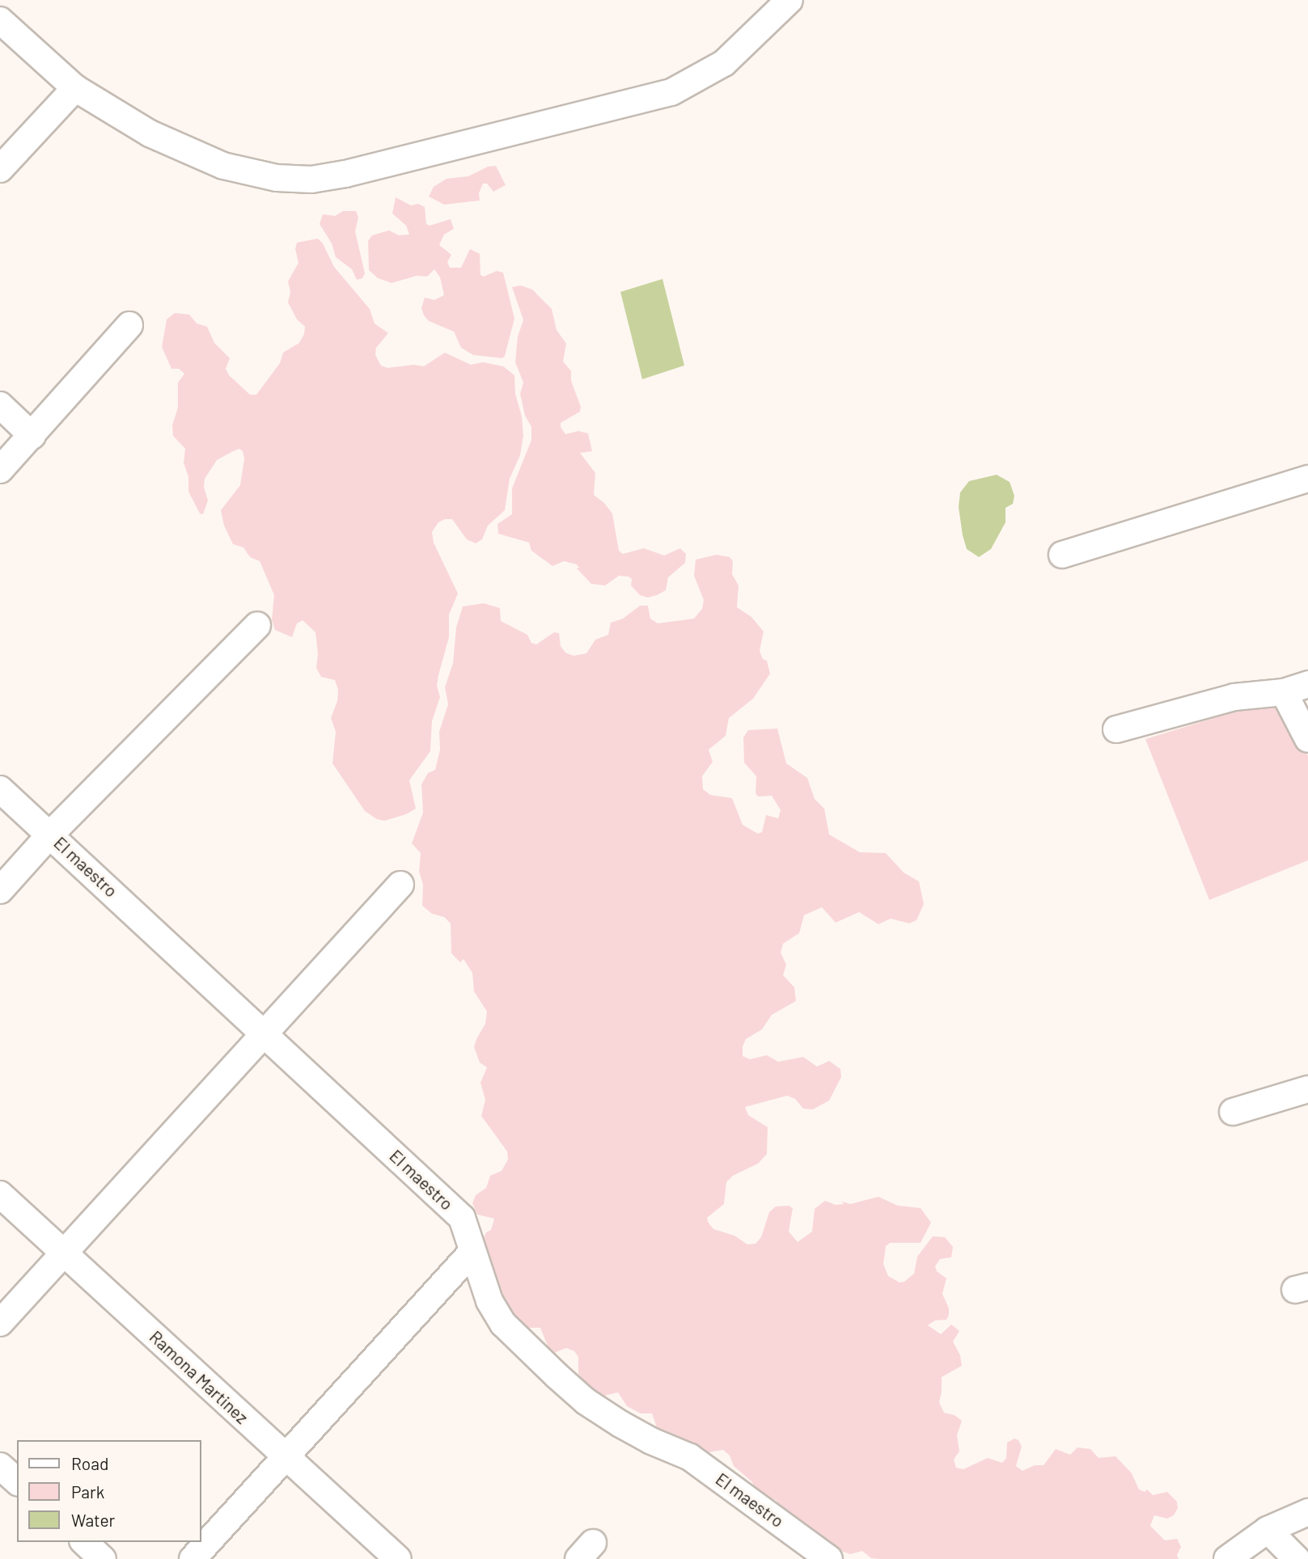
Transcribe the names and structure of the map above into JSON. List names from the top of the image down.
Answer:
{
  "streets": {
    "street": ["El maestro", "Ramona Martinez"]
  },
  "legend": ["Road", "Park", "Water"]
}
